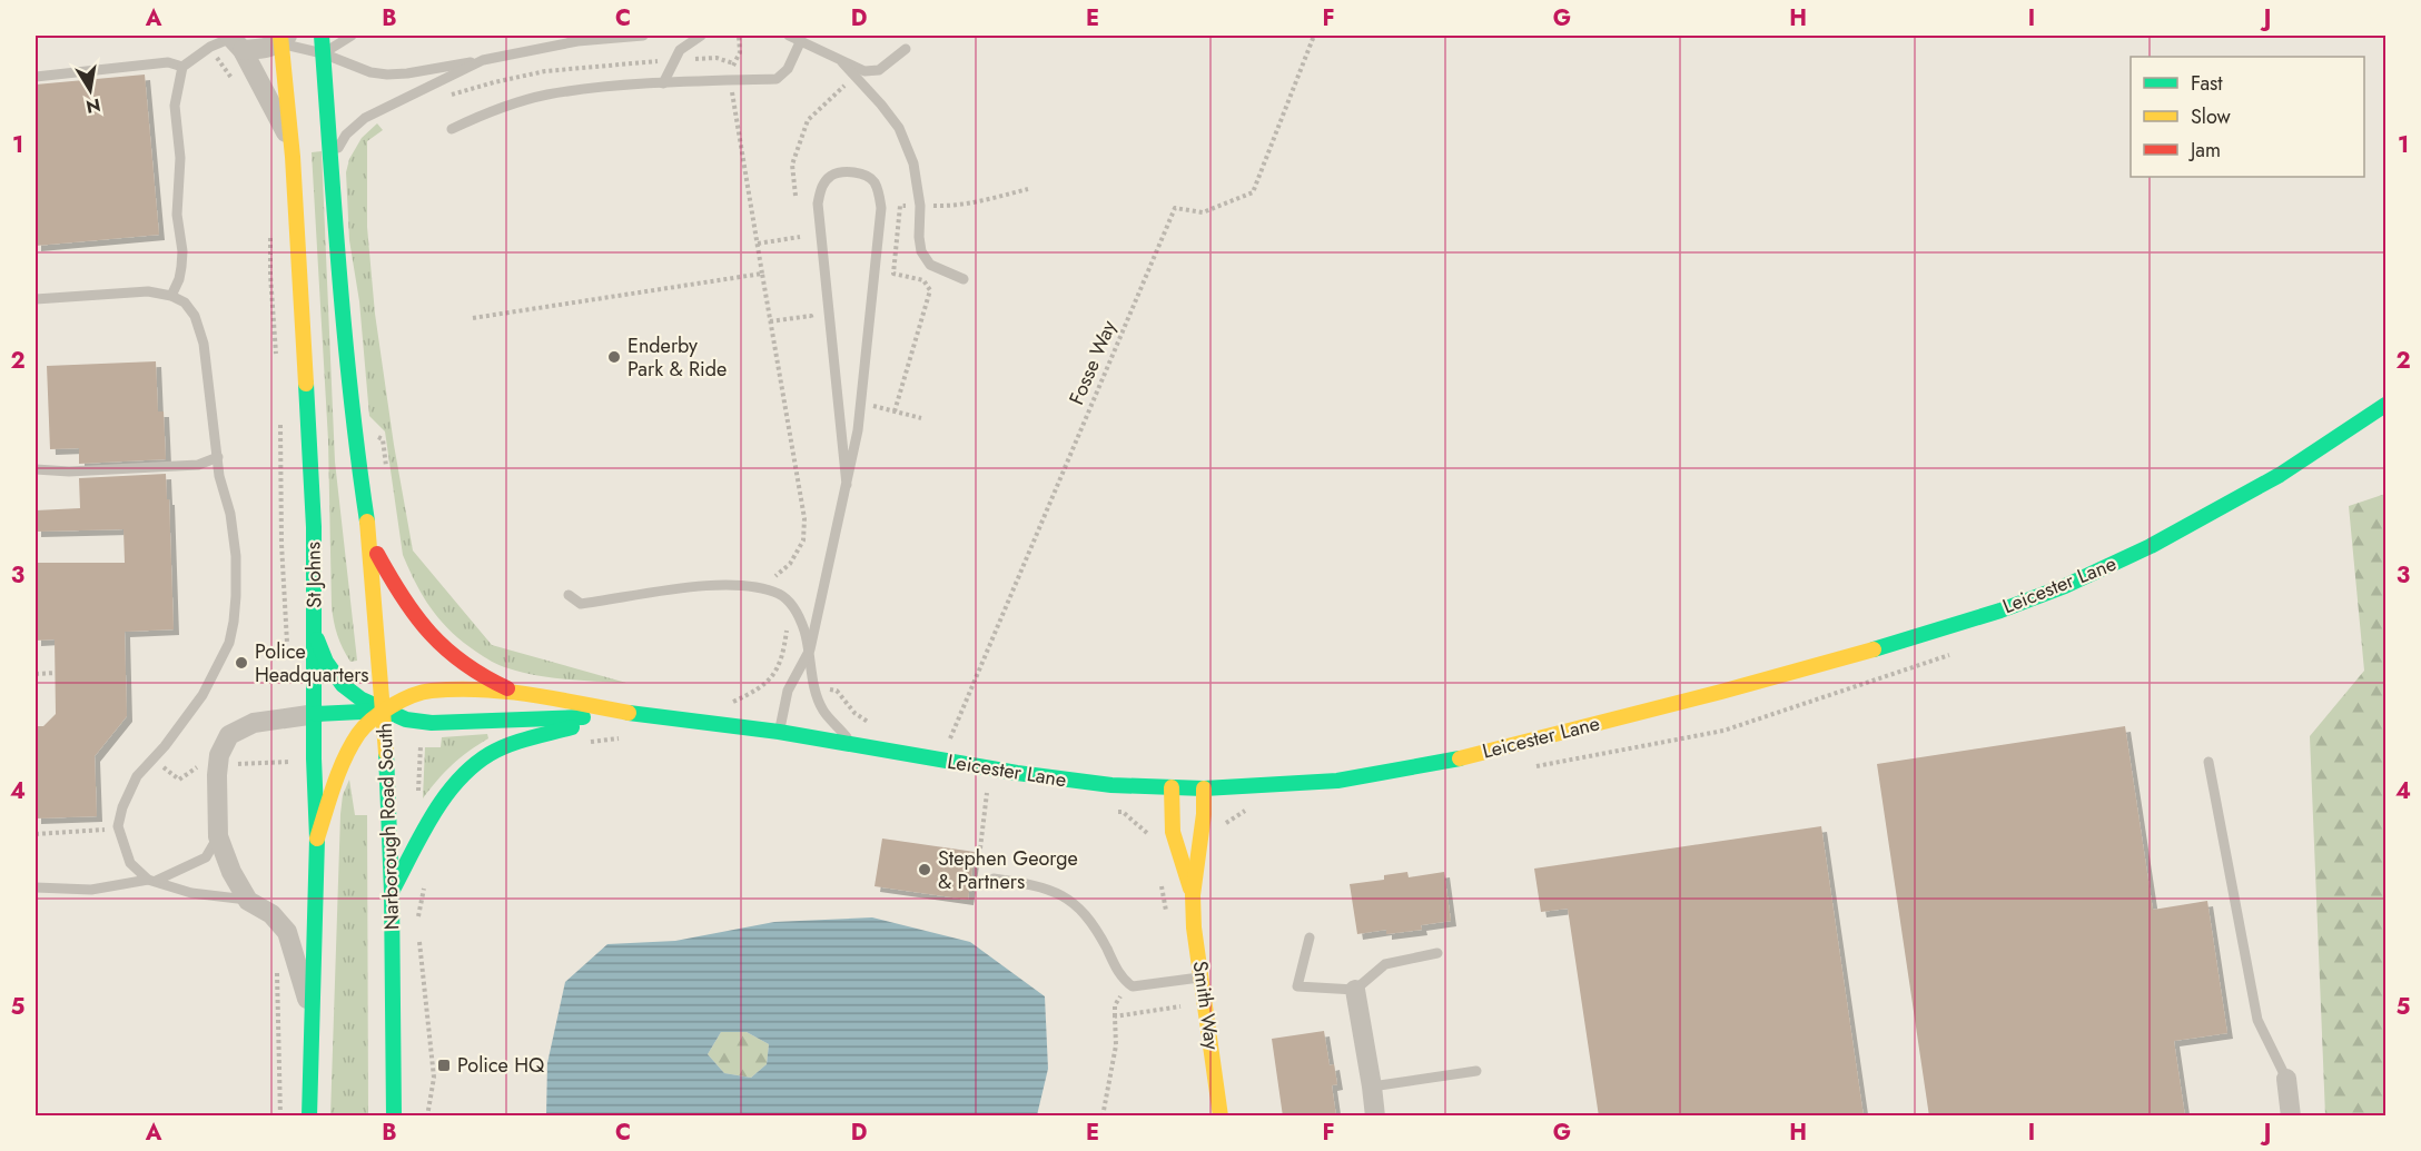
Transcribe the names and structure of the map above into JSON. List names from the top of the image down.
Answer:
{
  "streets": {
    "main road": [
      "St Johns",
      "Leicester Lane",
      "Narborough Road South",
      "Smith Way"
    ],
    "path": ["Fosse Way"]
  },
  "crossings": [
    ["Fosse Way", "Leicester Lane"],
    ["Leicester Lane", "Narborough Road South"]
  ],
  "places": {
    "other": ["Enderby Park & Ride", "Police Headquarters", "Stephen George & Partners"],
    "transit": ["Police HQ"]
  },
  "legend": ["Fast", "Slow", "Jam"],
  "north": "bottom",
  "grid": {
    "columns": [
      "A",
      "B",
      "C",
      "D",
      "E",
      "F",
      "G",
      "H",
      "I",
      "J"
    ],
    "rows": [
      "1",
      "2",
      "3",
      "4",
      "5"
    ]
  }
}
